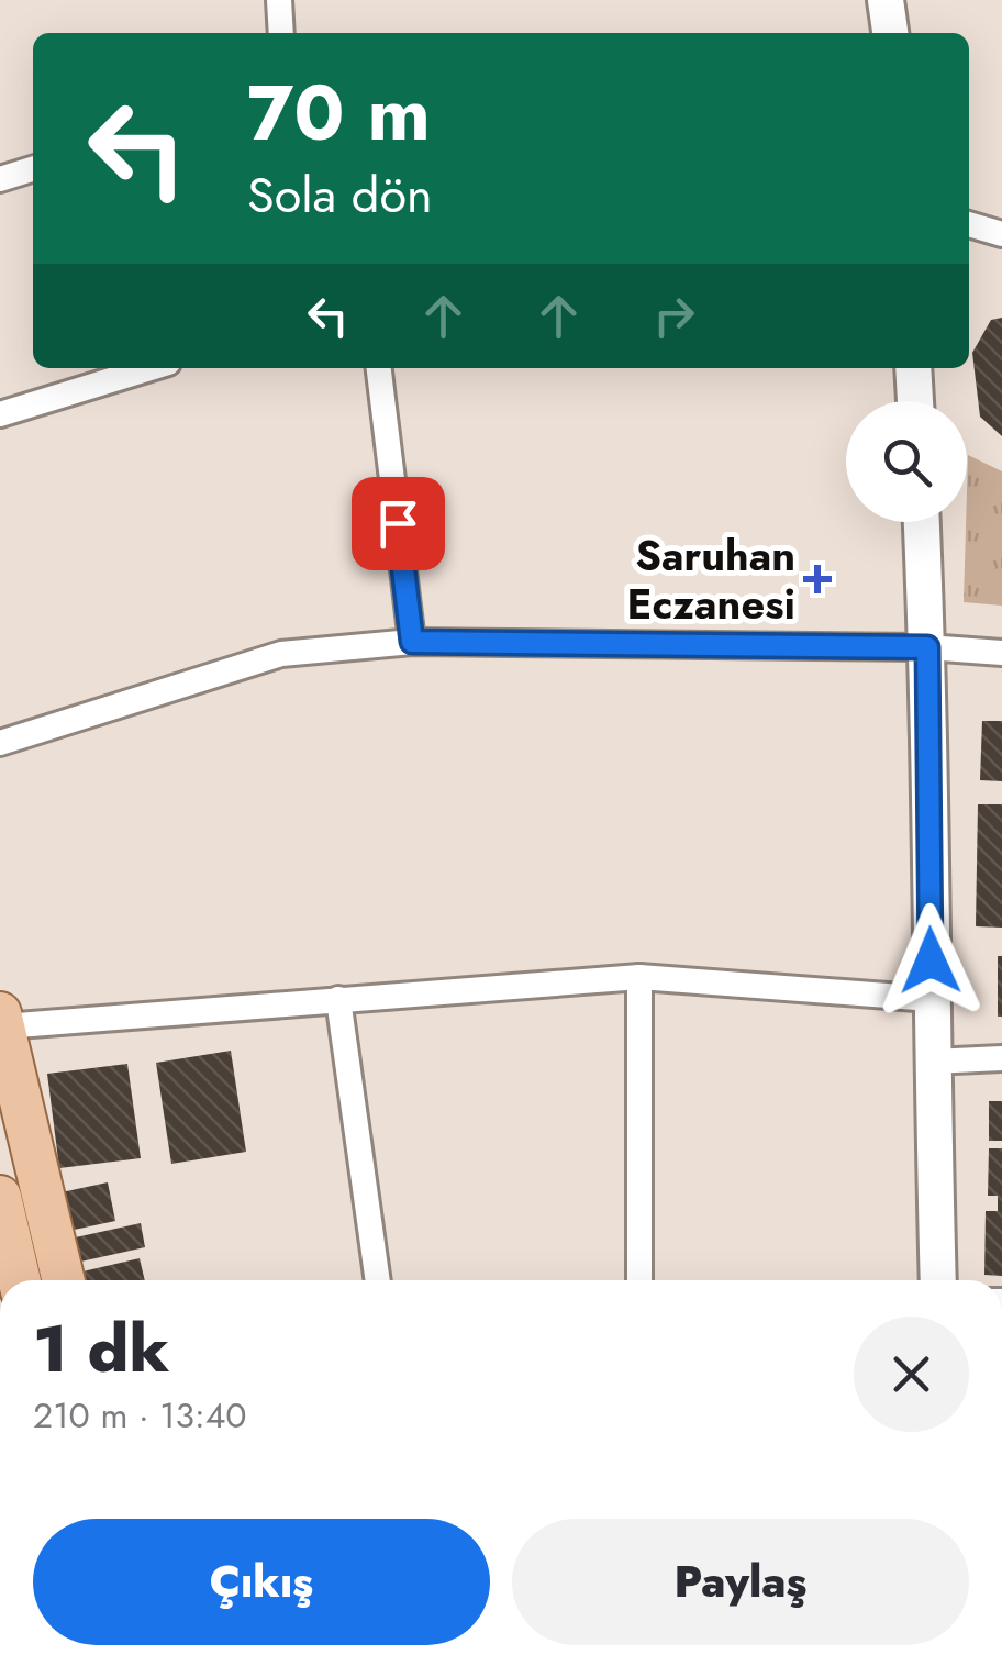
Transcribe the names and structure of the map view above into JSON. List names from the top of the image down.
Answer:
{
  "places": {
    "health": ["Saruhan Eczanesi"]
  },
  "page": {
    "turn": ["70 m", "Sola dön"],
    "heading": ["1 dk", "210 m · 13:40"],
    "buttons": ["Çıkış", "Paylaş"]
  }
}
